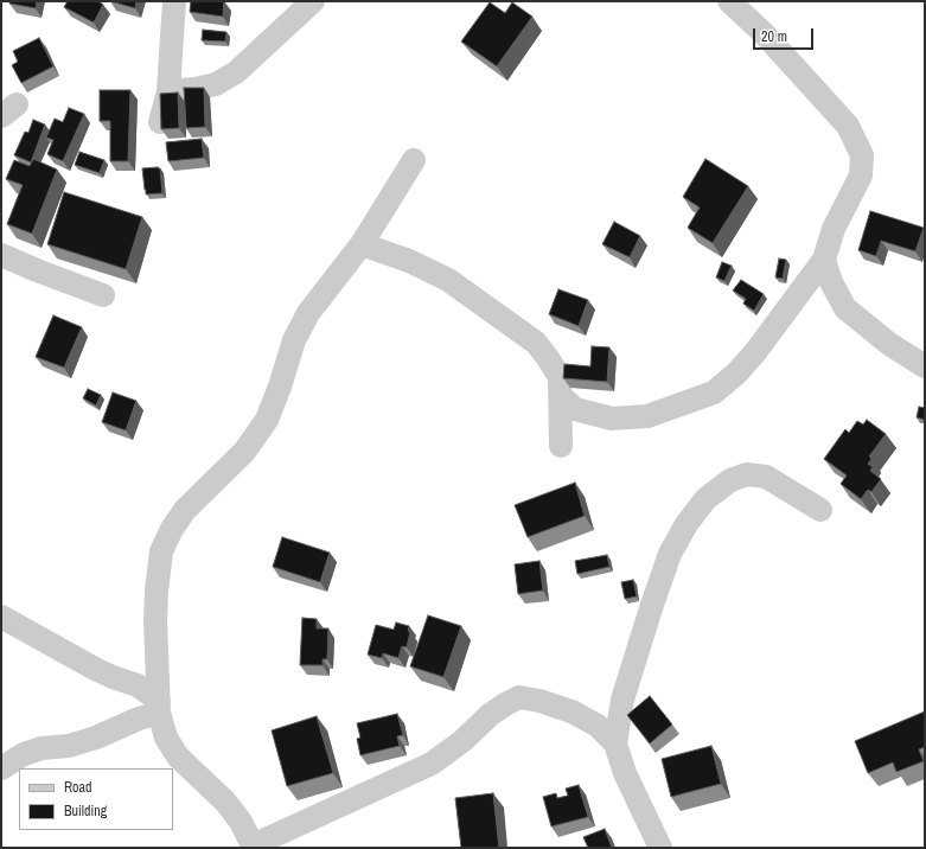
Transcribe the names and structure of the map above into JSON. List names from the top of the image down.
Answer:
{
  "legend": ["Road", "Building"],
  "scale_bar": "20 m"
}
